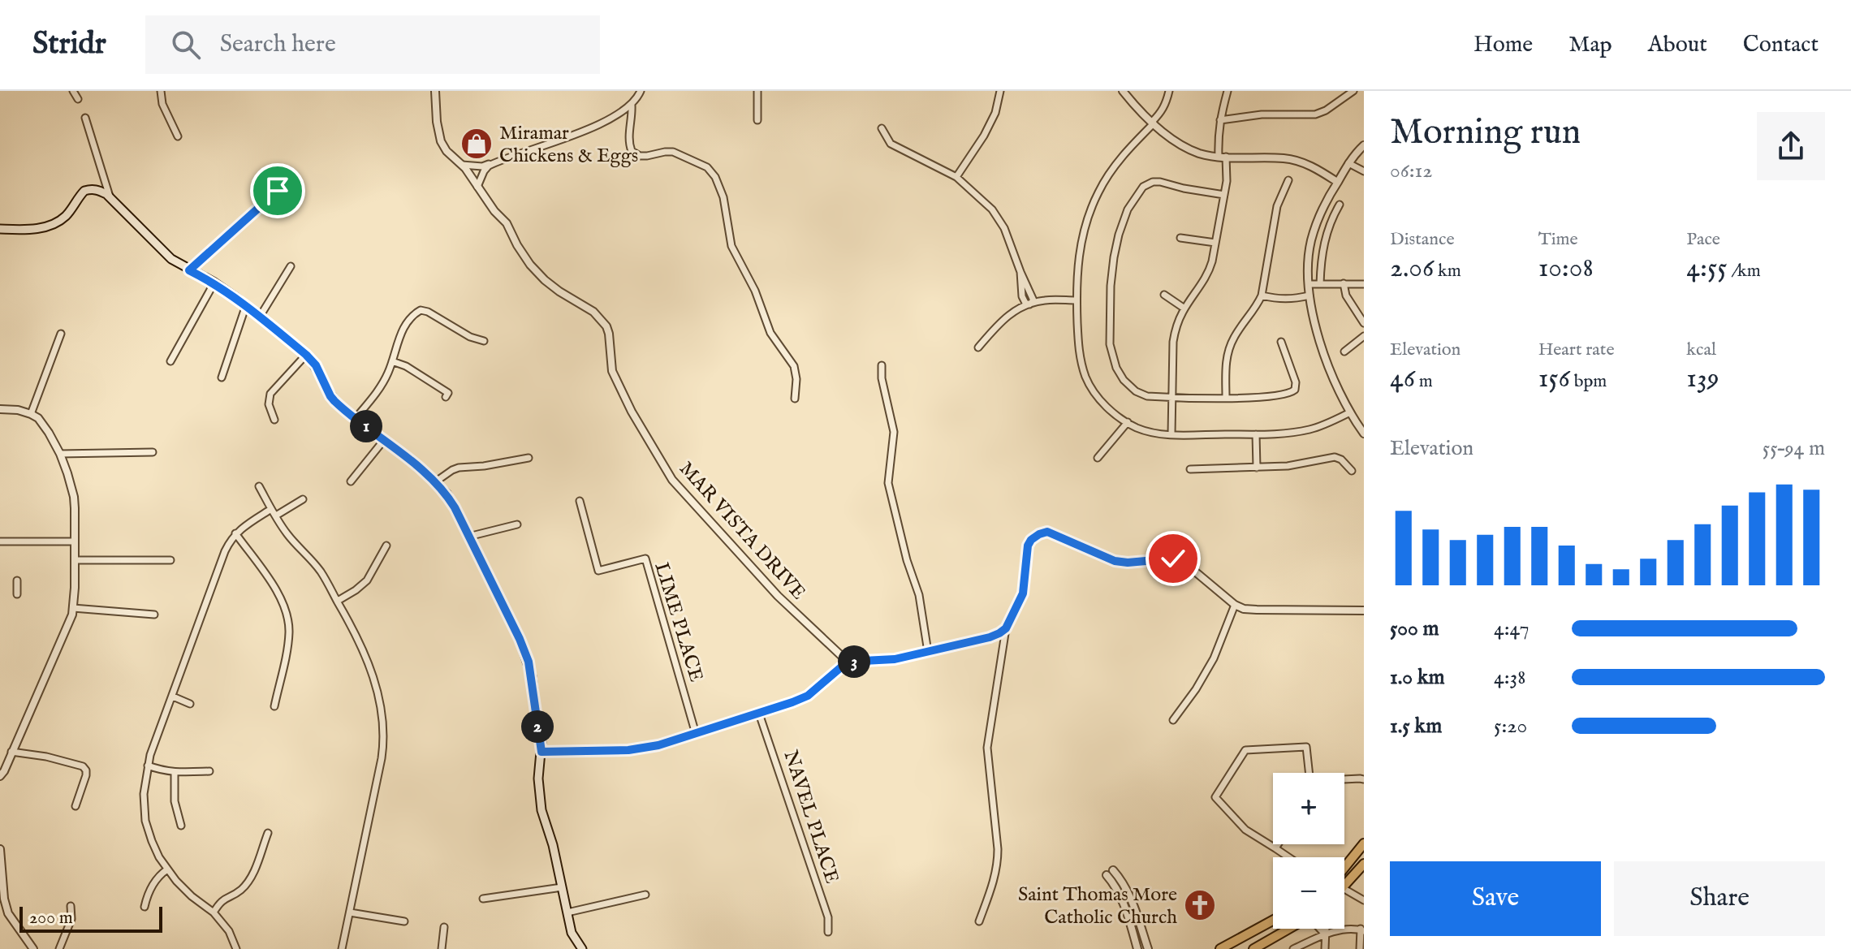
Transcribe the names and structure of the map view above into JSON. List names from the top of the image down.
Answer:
{
  "streets": {
    "street": ["MAR VISTA DRIVE", "LIME PLACE", "NAVEL PLACE"]
  },
  "places": {
    "shop": ["Miramar Chickens & Eggs"],
    "church": ["Saint Thomas More Catholic Church"]
  },
  "scale_bar": "200 m",
  "page": {
    "header": "Stridr",
    "search": "Search here",
    "nav": [
      "Home",
      "Map",
      "About",
      "Contact"
    ],
    "heading": ["Morning run", "06:12"],
    "stats": [
      ["Distance", "2.06 km"],
      ["Time", "10:08"],
      ["Pace", "4:55 /km"],
      ["Elevation", "46 m"],
      ["Heart rate", "156 bpm"],
      ["kcal", "139"]
    ],
    "pins": ["1", "3", "2"],
    "chart": ["Elevation", "55–94 m"],
    "list": [
      {
        "name": "500 m",
        "note": "4:47"
      },
      {
        "name": "1.0 km",
        "note": "4:38"
      },
      {
        "name": "1.5 km",
        "note": "5:20"
      }
    ],
    "map_buttons": ["+", "−"],
    "buttons": ["Save", "Share"],
    "scale": "200 m"
  }
}
